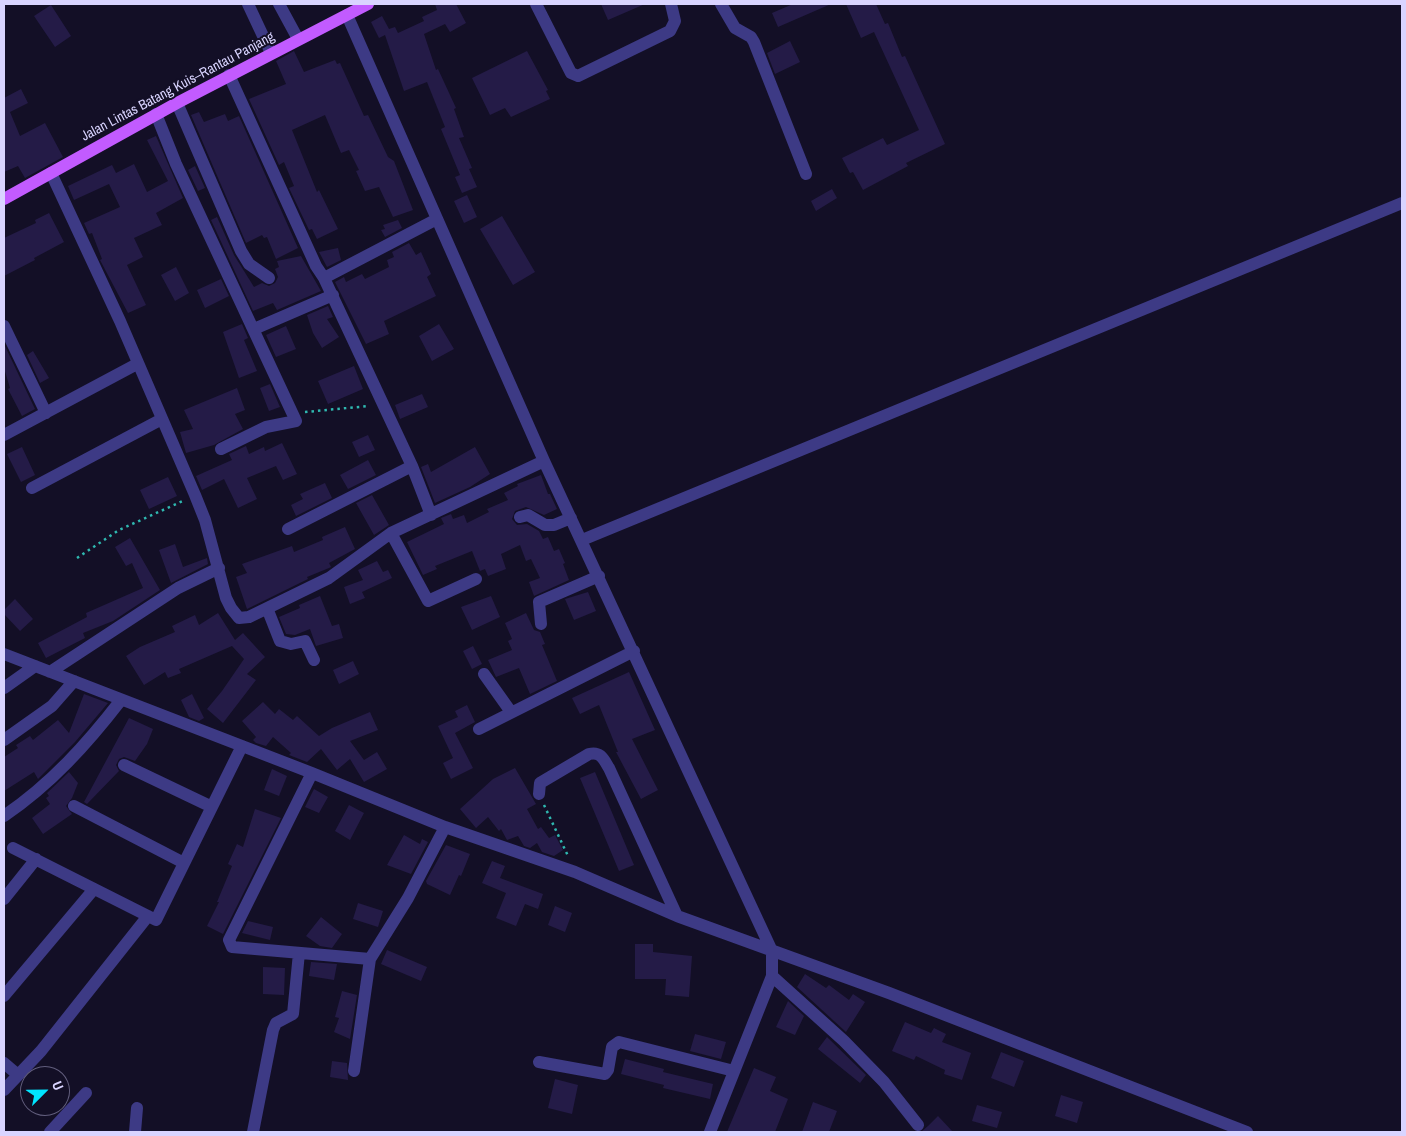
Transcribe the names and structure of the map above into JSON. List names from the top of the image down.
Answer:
{
  "streets": {
    "main road": ["Jalan Lintas Batang Kuis–Rantau Panjang"]
  },
  "north": "top right"
}
